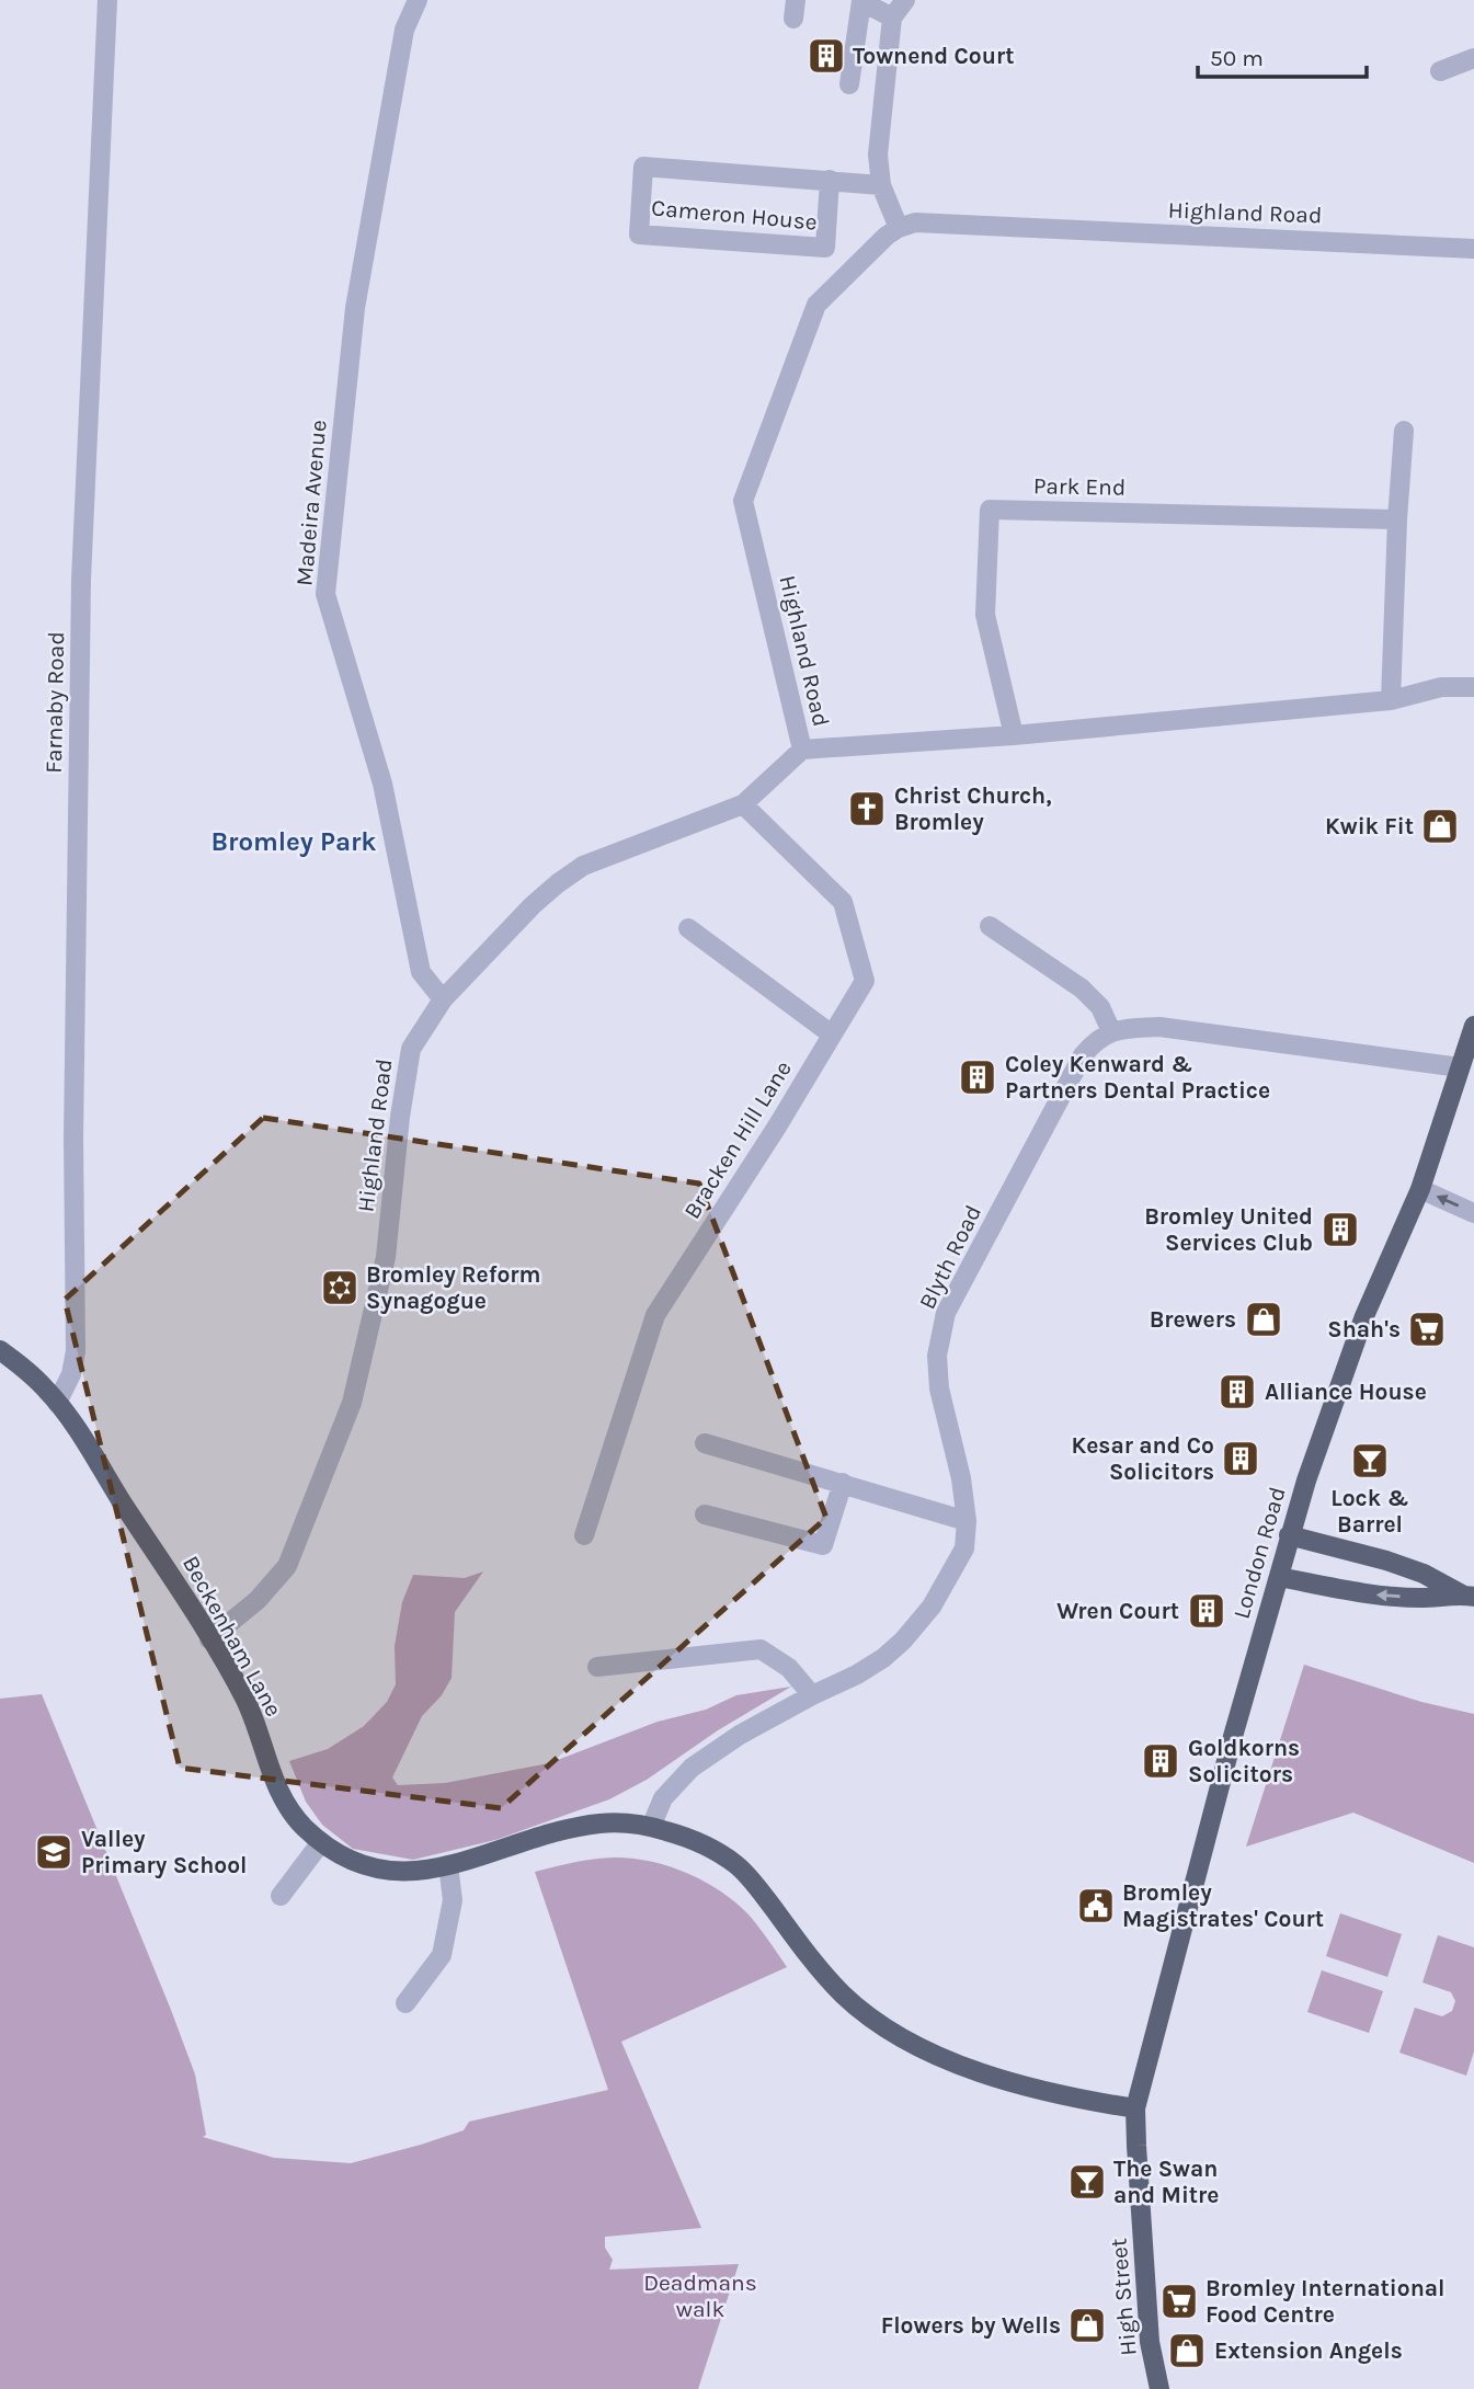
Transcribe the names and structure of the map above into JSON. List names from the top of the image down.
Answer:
{
  "streets": {
    "main road": ["London Road", "Beckenham Lane", "High Street"],
    "street": [
      "Highland Road",
      "Cameron House",
      "Park End",
      "Madeira Avenue",
      "Farnaby Road",
      "Bracken Hill Lane",
      "Blyth Road"
    ]
  },
  "crossings": [
    ["Highland Road", "Madeira Avenue"],
    ["Highland Road", "Bracken Hill Lane"],
    ["Highland Road", "Beckenham Lane"],
    ["Farnaby Road", "Beckenham Lane"],
    ["Blyth Road", "Beckenham Lane"],
    ["London Road", "Beckenham Lane"],
    ["London Road", "High Street"],
    ["Beckenham Lane", "High Street"]
  ],
  "districts": ["Bromley Park"],
  "parks": ["Deadmans walk"],
  "places": {
    "building": [
      "Townend Court",
      "Coley Kenward & Partners Dental Practice",
      "Bromley United Services Club",
      "Alliance House",
      "Kesar and Co Solicitors",
      "Wren Court",
      "Goldkorns Solicitors"
    ],
    "church": ["Christ Church, Bromley"],
    "shop": [
      "Kwik Fit",
      "Brewers",
      "Flowers by Wells",
      "Extension Angels"
    ],
    "synagogue": ["Bromley Reform Synagogue"],
    "supermarket": ["Shah's", "Bromley International Food Centre"],
    "bar": ["Lock & Barrel", "The Swan and Mitre"],
    "school or university": ["Valley Primary School"],
    "public building": ["Bromley Magistrates' Court"]
  },
  "scale_bar": "50 m"
}
